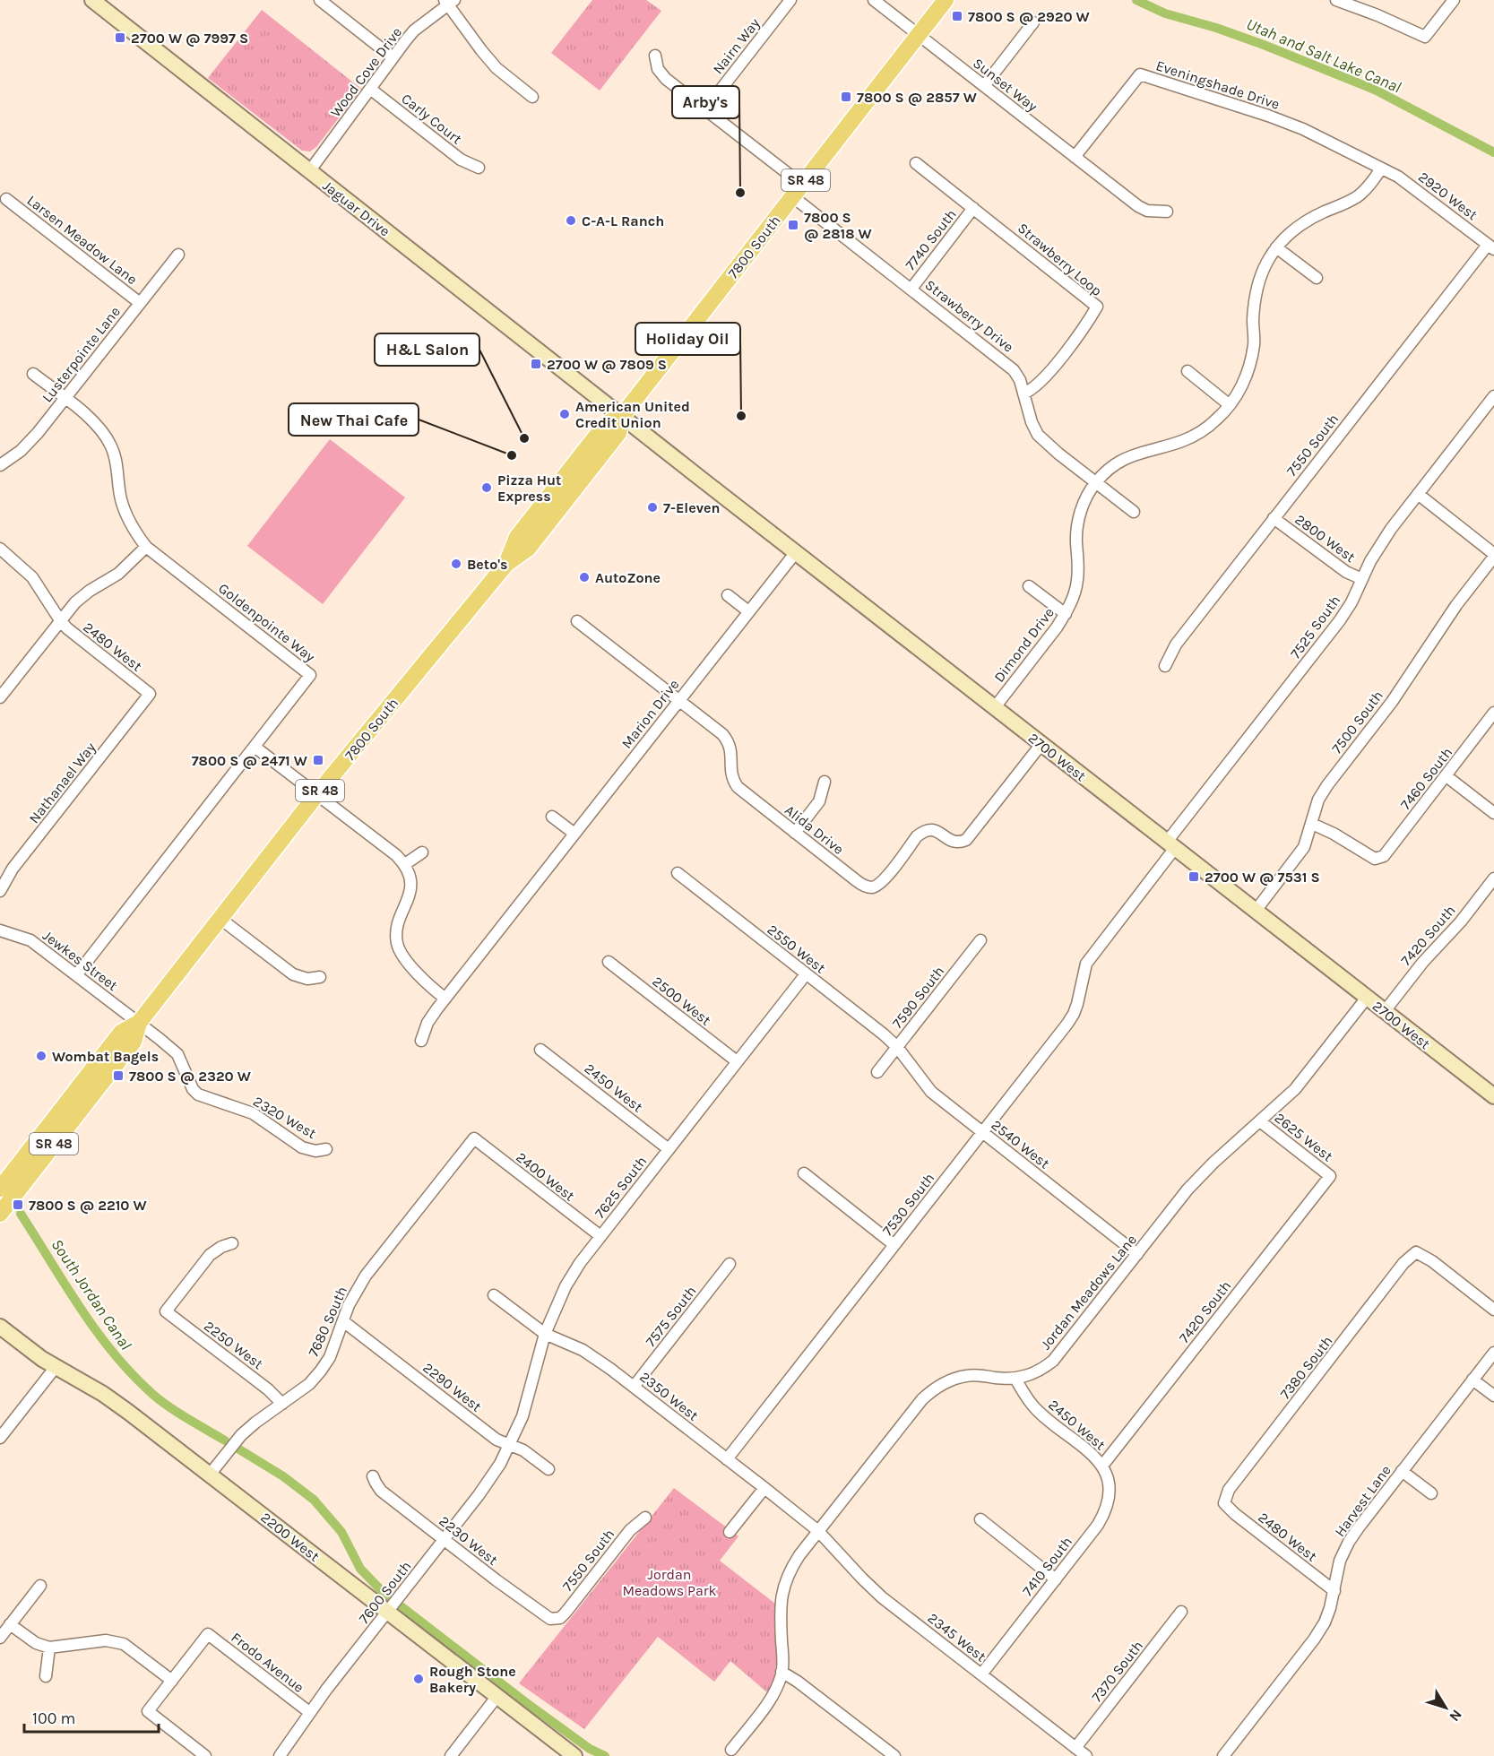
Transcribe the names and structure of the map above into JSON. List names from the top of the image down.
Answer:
{
  "streets": {
    "main road": [
      "SR 48",
      "Jaguar Drive",
      "7800 South",
      "2700 West",
      "2200 West"
    ],
    "street": [
      "Nairn Way",
      "Wood Cove Drive",
      "Sunset Way",
      "Eveningshade Drive",
      "Carly Court",
      "2920 West",
      "Larsen Meadow Lane",
      "7740 South",
      "Strawberry Loop",
      "Strawberry Drive",
      "Lusterpointe Lane",
      "7550 South",
      "2800 West",
      "Goldenpointe Way",
      "7525 South",
      "Dimond Drive",
      "2480 West",
      "Marion Drive",
      "7500 South",
      "7460 South",
      "Nathanael Way",
      "Alida Drive",
      "7420 South",
      "2550 West",
      "Jewkes Street",
      "7590 South",
      "2500 West",
      "2450 West",
      "2320 West",
      "2625 West",
      "2540 West",
      "2400 West",
      "7625 South",
      "7530 South",
      "Jordan Meadows Lane",
      "7575 South",
      "7680 South",
      "2250 West",
      "7380 South",
      "2290 West",
      "2350 West",
      "Harvest Lane",
      "2230 West",
      "7410 South",
      "7600 South",
      "2345 West",
      "Frodo Avenue",
      "7370 South"
    ]
  },
  "crossings": [
    ["Nairn Way", "Strawberry Drive"],
    ["Wood Cove Drive", "Carly Court"],
    ["Wood Cove Drive", "Jaguar Drive"],
    ["Sunset Way", "Eveningshade Drive"],
    ["Sunset Way", "7800 South"],
    ["Eveningshade Drive", "2920 West"],
    ["Eveningshade Drive", "Dimond Drive"],
    ["2920 West", "7550 South"],
    ["2920 West", "Dimond Drive"],
    ["Jaguar Drive", "7800 South"],
    ["Jaguar Drive", "2700 West"],
    ["Larsen Meadow Lane", "Lusterpointe Lane"],
    ["7740 South", "Strawberry Loop"],
    ["7740 South", "Strawberry Drive"],
    ["7800 South", "Strawberry Drive"],
    ["7800 South", "2700 West"],
    ["7800 South", "Jewkes Street"],
    ["7800 South", "2320 West"],
    ["Strawberry Loop", "Strawberry Drive"],
    ["Strawberry Drive", "Dimond Drive"],
    ["Lusterpointe Lane", "Goldenpointe Way"],
    ["7550 South", "2800 West"],
    ["7550 South", "2230 West"],
    ["2800 West", "7525 South"],
    ["Goldenpointe Way", "Jewkes Street"],
    ["7525 South", "2700 West"],
    ["7525 South", "7530 South"],
    ["Dimond Drive", "2700 West"],
    ["2480 West", "Nathanael Way"],
    ["2480 West", "7380 South"],
    ["2480 West", "Harvest Lane"],
    ["Marion Drive", "2700 West"],
    ["Marion Drive", "Alida Drive"],
    ["7500 South", "2700 West"],
    ["7500 South", "7460 South"],
    ["2700 West", "Alida Drive"],
    ["2700 West", "7420 South"],
    ["2700 West", "Jordan Meadows Lane"],
    ["7420 South", "2450 West"],
    ["7420 South", "2625 West"],
    ["7420 South", "7410 South"],
    ["2550 West", "7590 South"],
    ["2550 West", "2540 West"],
    ["2550 West", "7625 South"],
    ["Jewkes Street", "2320 West"],
    ["7590 South", "2540 West"],
    ["2500 West", "7625 South"],
    ["2450 West", "7625 South"],
    ["2450 West", "Jordan Meadows Lane"],
    ["2450 West", "7410 South"],
    ["2625 West", "Jordan Meadows Lane"],
    ["2540 West", "7530 South"],
    ["2540 West", "Jordan Meadows Lane"],
    ["2400 West", "7625 South"],
    ["2400 West", "7680 South"],
    ["7625 South", "2290 West"],
    ["7625 South", "2350 West"],
    ["7625 South", "7600 South"],
    ["7530 South", "2350 West"],
    ["Jordan Meadows Lane", "2350 West"],
    ["Jordan Meadows Lane", "2345 West"],
    ["7575 South", "2350 West"],
    ["7680 South", "2250 West"],
    ["7680 South", "2290 West"],
    ["7680 South", "2200 West"],
    ["2290 West", "7600 South"],
    ["2350 West", "2345 West"],
    ["2200 West", "7600 South"],
    ["2230 West", "7600 South"],
    ["7410 South", "2345 West"],
    ["7600 South", "Frodo Avenue"],
    ["2345 West", "7370 South"]
  ],
  "water": ["Utah and Salt Lake Canal", "South Jordan Canal"],
  "parks": ["Jordan Meadows Park"],
  "places": {
    "transit": [
      "7800 S @ 2920 W",
      "2700 W @ 7997 S",
      "7800 S @ 2857 W",
      "7800 S @ 2818 W",
      "2700 W @ 7809 S",
      "7800 S @ 2471 W",
      "2700 W @ 7531 S",
      "7800 S @ 2320 W",
      "7800 S @ 2210 W"
    ],
    "other": [
      "Arby's",
      "C-A-L Ranch",
      "American United Credit Union",
      "Holiday Oil",
      "H&L Salon",
      "New Thai Cafe",
      "Pizza Hut Express",
      "7-Eleven",
      "Beto's",
      "AutoZone",
      "Wombat Bagels",
      "Rough Stone Bakery"
    ]
  },
  "scale_bar": "100 m",
  "north": "bottom right"
}
